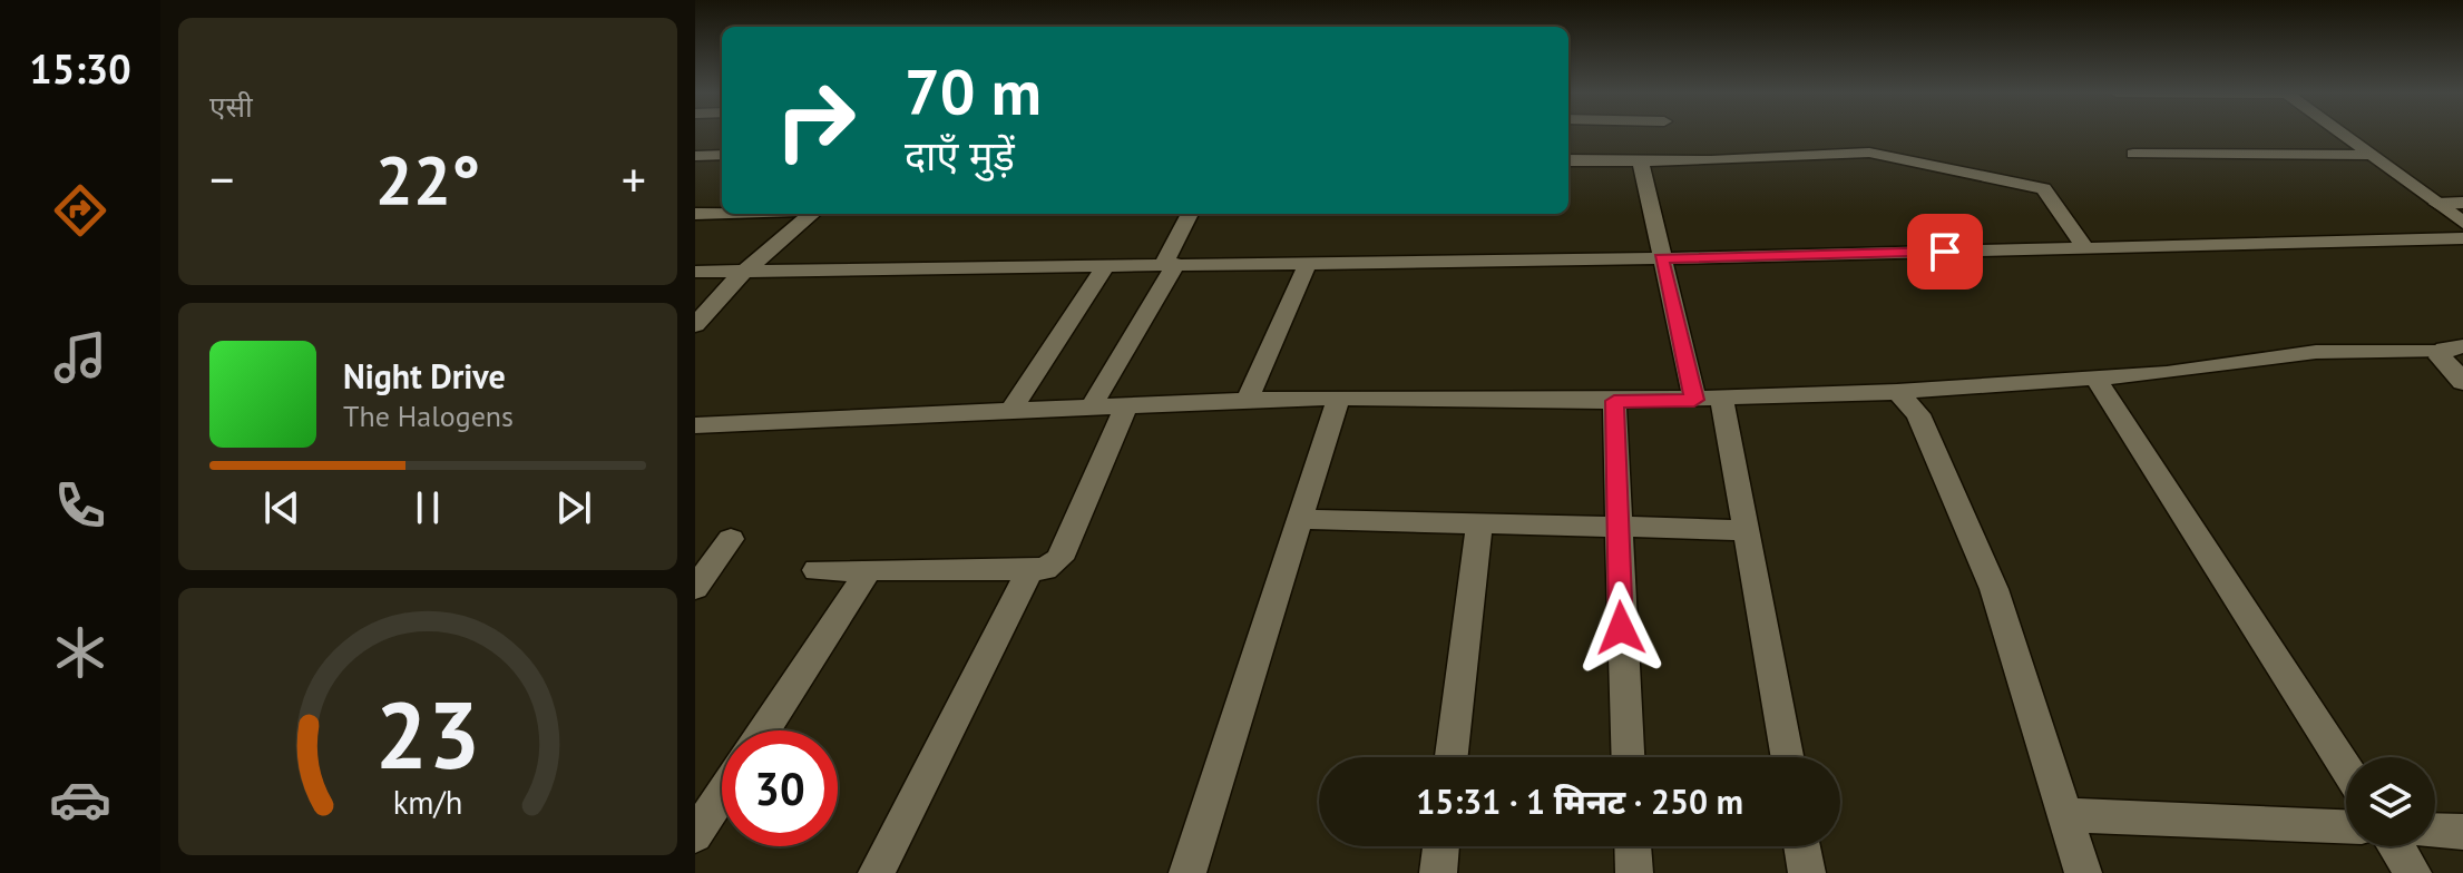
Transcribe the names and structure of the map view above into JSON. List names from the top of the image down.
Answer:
{
  "page": {
    "tabs": "15:30",
    "tile": "एसी",
    "turn": ["70 m", "दाएँ मुड़ें"],
    "heat": ["−", "22°", "+"],
    "song": ["Night Drive", "The Halogens"],
    "limit": "30",
    "trip": "15:31 · 1 मिनट · 250 m",
    "gauge": ["23", "km/h"]
  }
}
